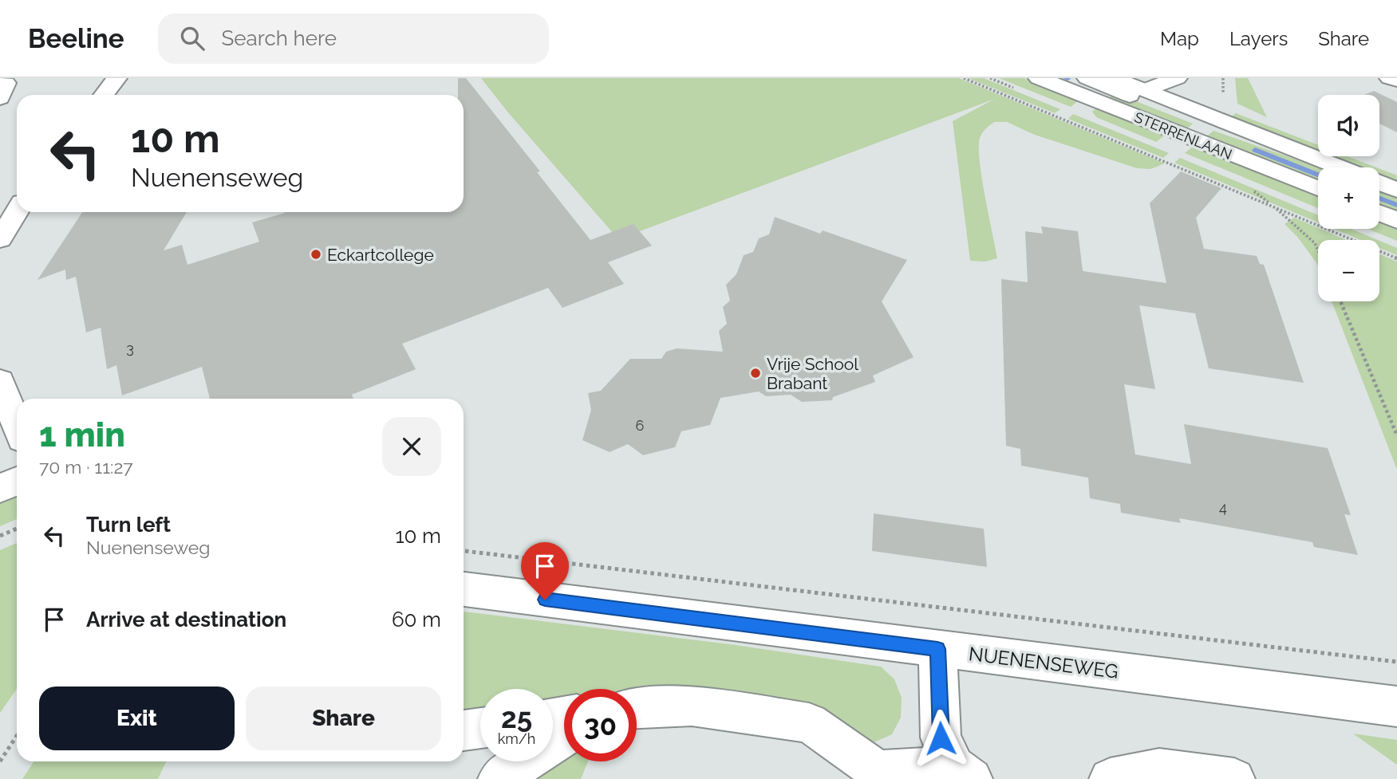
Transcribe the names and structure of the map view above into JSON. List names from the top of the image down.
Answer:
{
  "streets": {
    "street": ["STERRENLAAN", "NUENENSEWEG"]
  },
  "places": ["Eckartcollege", "Vrije School Brabant"],
  "house_numbers": ["3", "6", "4"],
  "page": {
    "header": "Beeline",
    "search": "Search here",
    "nav": ["Map", "Layers", "Share"],
    "map_buttons": ["+", "−"],
    "turn": ["10 m", "Nuenenseweg"],
    "heading": ["1 min", "70 m · 11:27"],
    "list": [
      {
        "name": "Turn left",
        "note": "Nuenenseweg",
        "value": "10 m"
      },
      {
        "name": "Arrive at destination",
        "value": "60 m"
      }
    ],
    "buttons": ["Exit", "Share"],
    "speed": "25 km/h",
    "limit": "30"
  }
}
